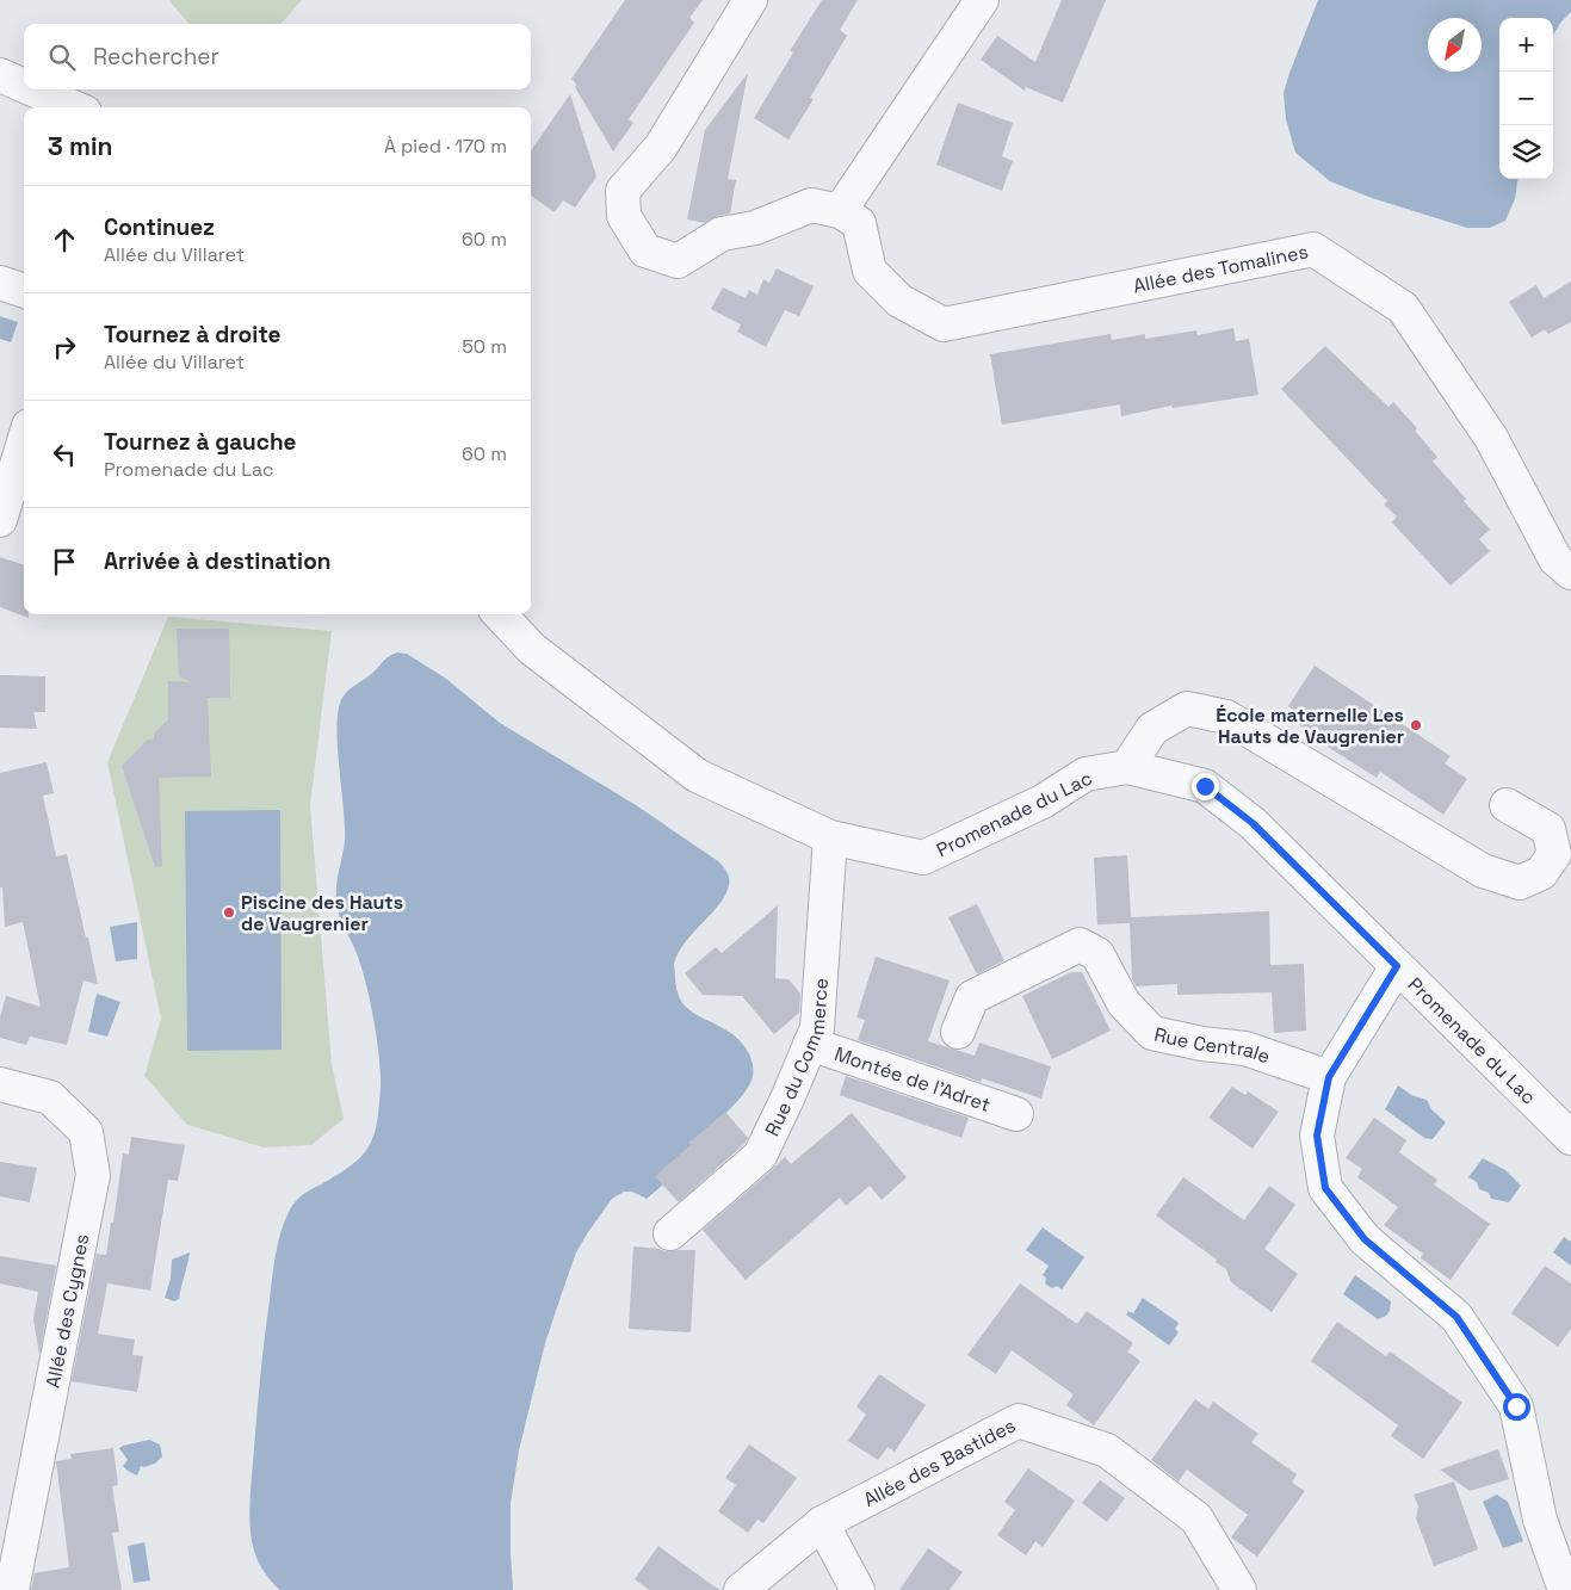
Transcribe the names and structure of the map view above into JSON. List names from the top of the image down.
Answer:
{
  "streets": {
    "street": [
      "Allée des Tomalines",
      "Promenade du Lac",
      "Rue Centrale",
      "Rue du Commerce",
      "Montée de l’Adret",
      "Allée des Cygnes",
      "Allée des Bastides"
    ]
  },
  "crossings": [
    ["Promenade du Lac", "Rue du Commerce"],
    ["Rue du Commerce", "Montée de l’Adret"]
  ],
  "places": ["École maternelle Les Hauts de Vaugrenier", "Piscine des Hauts de Vaugrenier"],
  "north": "bottom left",
  "page": {
    "map_buttons": ["+", "−"],
    "search": "Rechercher",
    "heading": ["3 min", "À pied · 170 m"],
    "list": [
      ["Continuez", "Allée du Villaret", "60 m"],
      ["Tournez à droite", "Allée du Villaret", "50 m"],
      ["Tournez à gauche", "Promenade du Lac", "60 m"],
      "Arrivée à destination"
    ]
  }
}
